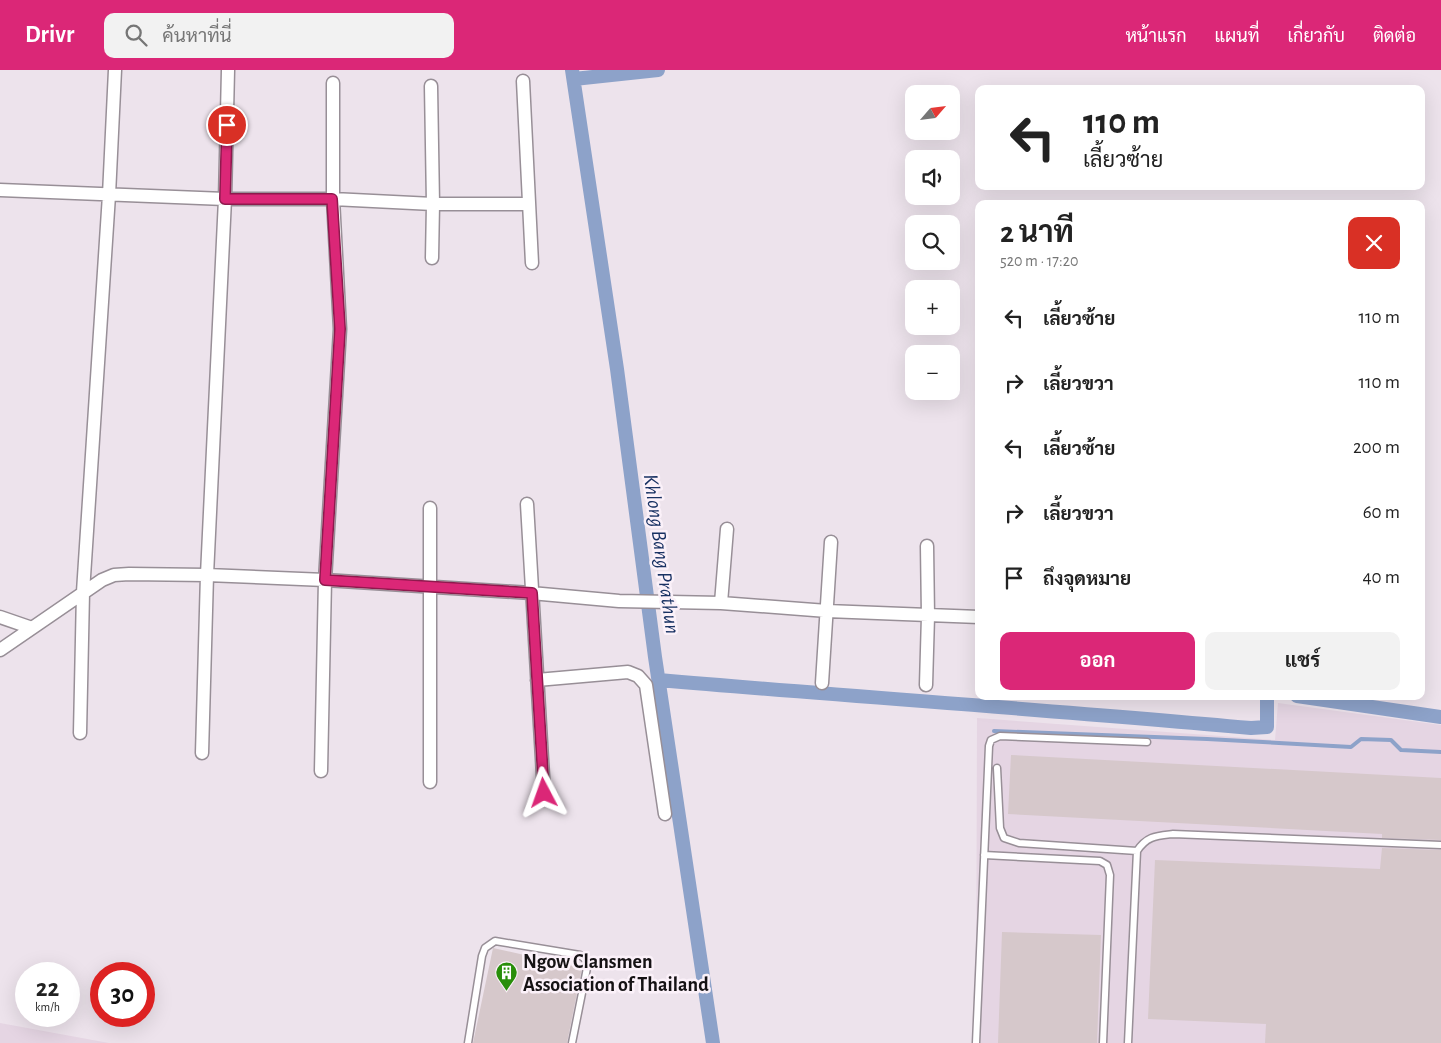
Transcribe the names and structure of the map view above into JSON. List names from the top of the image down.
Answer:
{
  "water": ["Khlong Bang Prathun"],
  "places": {
    "building": ["Ngow Clansmen Association of Thailand"]
  },
  "north": "top right",
  "page": {
    "header": "Drivr",
    "search": "ค้นหาที่นี่",
    "nav": [
      "หน้าแรก",
      "แผนที่",
      "เกี่ยวกับ",
      "ติดต่อ"
    ],
    "map_buttons": ["+", "−"],
    "turn": ["110 m", "เลี้ยวซ้าย"],
    "heading": ["2 นาที", "520 m · 17:20"],
    "list": [
      {
        "name": "เลี้ยวซ้าย",
        "value": "110 m"
      },
      {
        "name": "เลี้ยวขวา",
        "value": "110 m"
      },
      {
        "name": "เลี้ยวซ้าย",
        "value": "200 m"
      },
      {
        "name": "เลี้ยวขวา",
        "value": "60 m"
      },
      {
        "name": "ถึงจุดหมาย",
        "value": "40 m"
      }
    ],
    "buttons": ["ออก", "แชร์"],
    "speed": "22 km/h",
    "limit": "30"
  }
}
